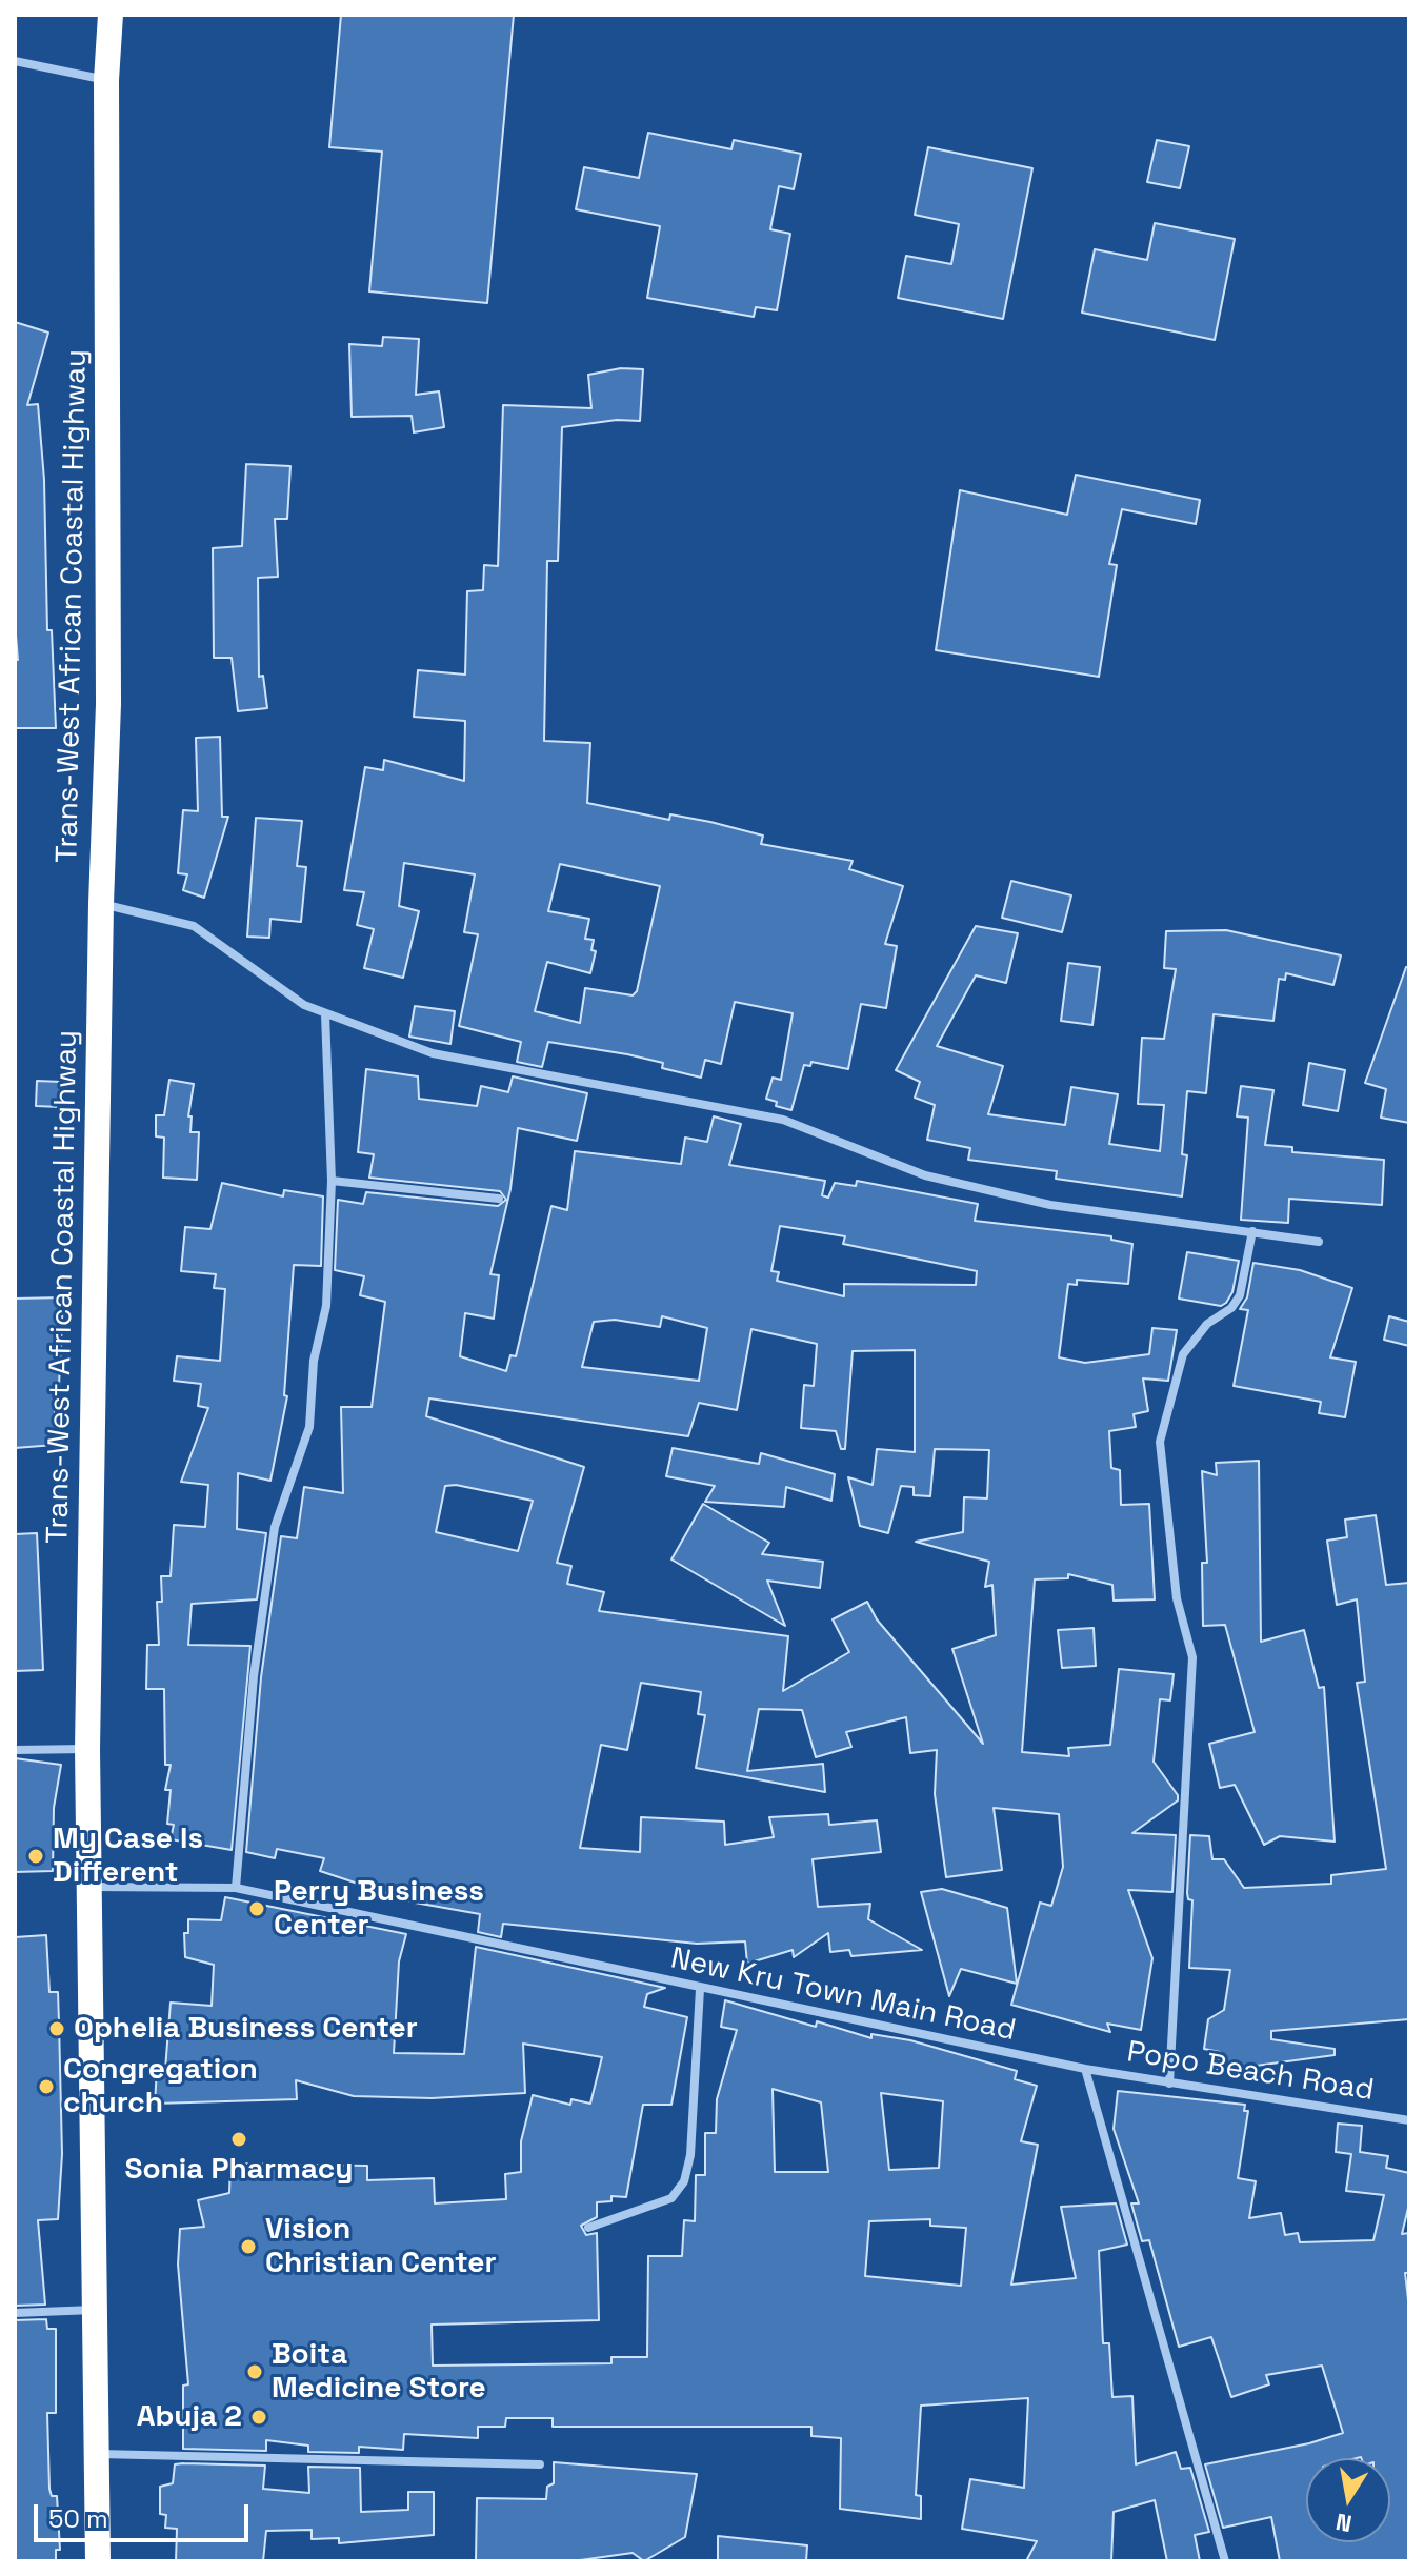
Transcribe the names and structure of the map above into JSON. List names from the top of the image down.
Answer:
{
  "streets": {
    "highway": ["Trans-West African Coastal Highway"],
    "street": ["New Kru Town Main Road", "Popo Beach Road"]
  },
  "crossings": [
    ["Trans-West African Coastal Highway", "New Kru Town Main Road"],
    ["New Kru Town Main Road", "Popo Beach Road"]
  ],
  "places": [
    "My Case Is Different",
    "Perry Business Center",
    "Ophelia Business Center",
    "Congregation church",
    "Sonia Pharmacy",
    "Vision Christian Center",
    "Boita Medicine Store",
    "Abuja 2"
  ],
  "scale_bar": "50 m",
  "north": "bottom"
}
